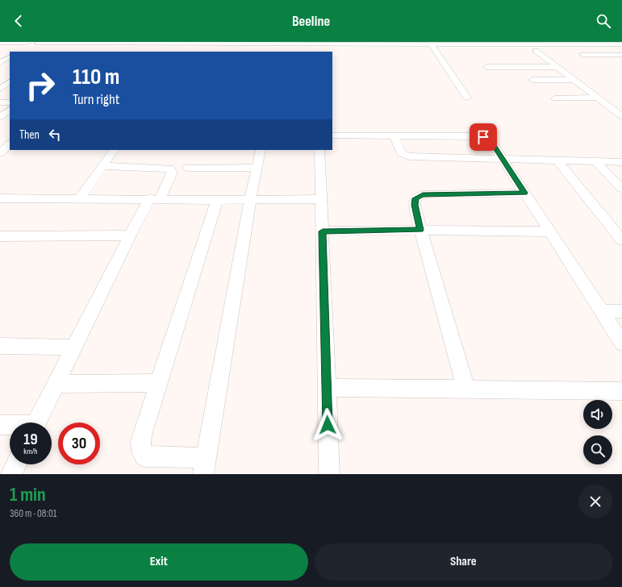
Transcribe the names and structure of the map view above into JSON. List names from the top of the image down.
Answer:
{
  "page": {
    "header": "Beeline",
    "turn": ["110 m", "Turn right"],
    "then": "Then",
    "speed": "19 km/h",
    "limit": "30",
    "heading": ["1 min", "360 m · 08:01"],
    "buttons": ["Exit", "Share"]
  }
}
